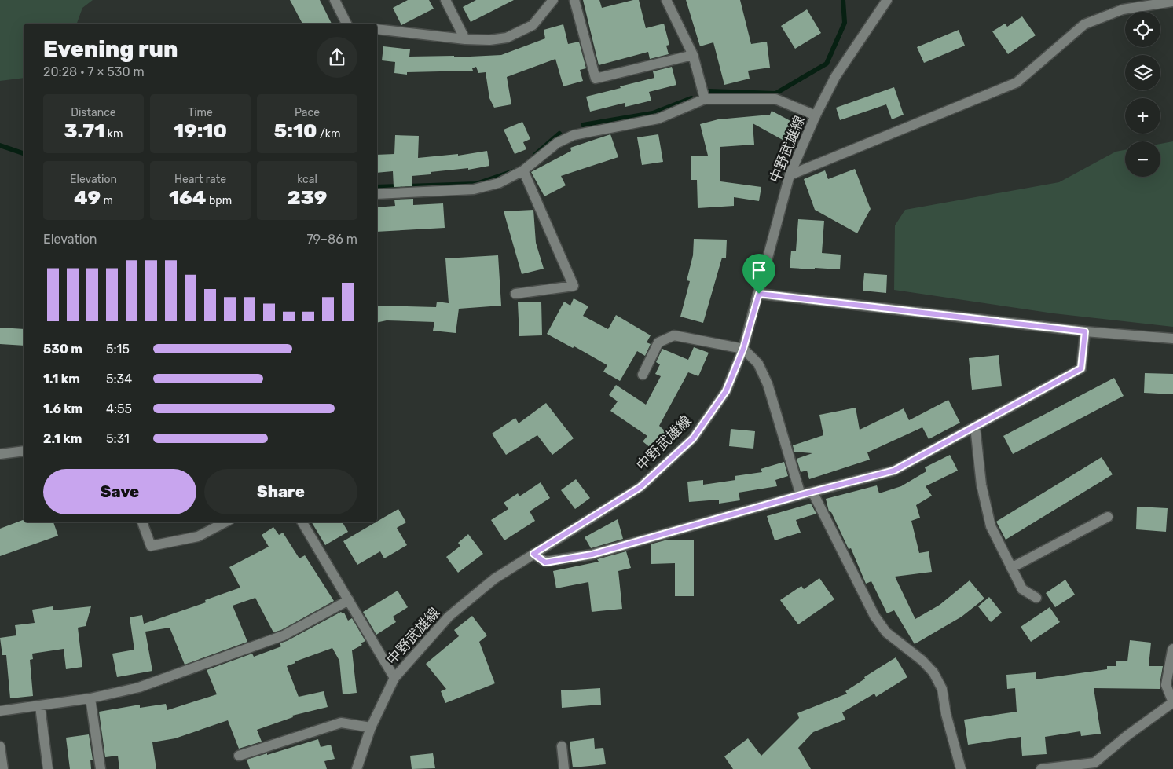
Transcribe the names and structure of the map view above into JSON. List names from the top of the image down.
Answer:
{
  "streets": {
    "street": ["中野武雄線"]
  },
  "page": {
    "map_buttons": ["+", "−"],
    "heading": ["Evening run", "20:28 · 7 × 530 m"],
    "stats": [
      ["Distance", "3.71 km"],
      ["Time", "19:10"],
      ["Pace", "5:10 /km"],
      ["Elevation", "49 m"],
      ["Heart rate", "164 bpm"],
      ["kcal", "239"]
    ],
    "chart": ["Elevation", "79–86 m"],
    "list": [
      {
        "name": "530 m",
        "note": "5:15"
      },
      {
        "name": "1.1 km",
        "note": "5:34"
      },
      {
        "name": "1.6 km",
        "note": "4:55"
      },
      {
        "name": "2.1 km",
        "note": "5:31"
      }
    ],
    "buttons": ["Save", "Share"]
  }
}
